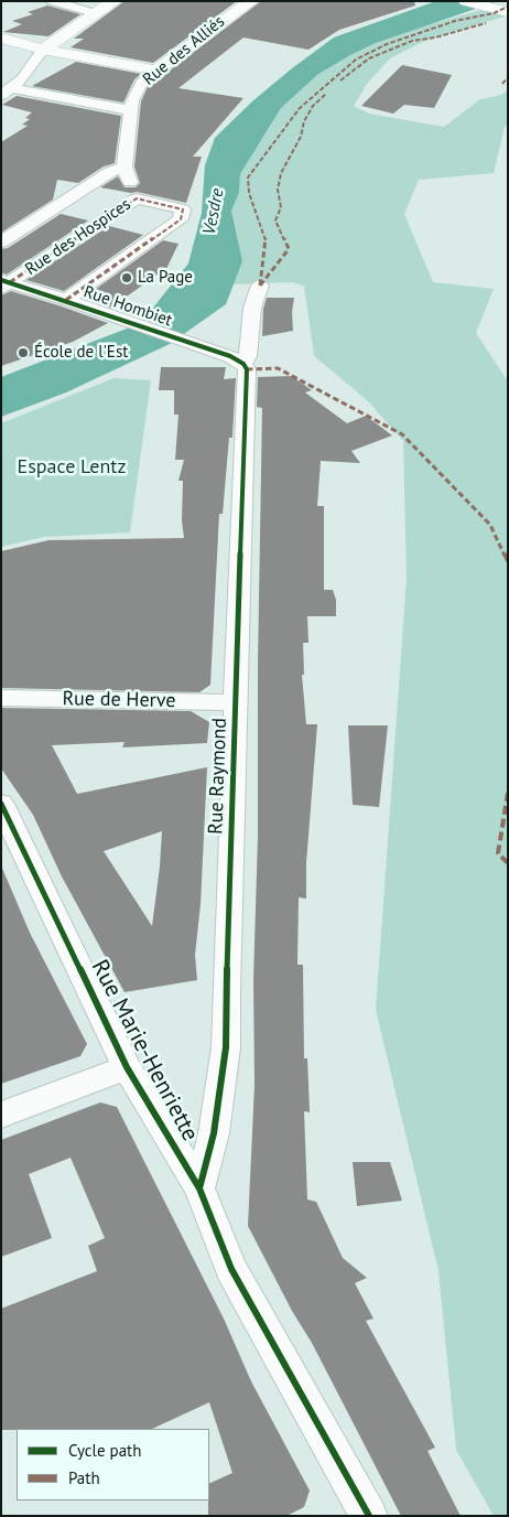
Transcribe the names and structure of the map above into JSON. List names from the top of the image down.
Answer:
{
  "streets": {
    "street": [
      "Rue des Alliés",
      "Rue des Hospices",
      "Rue Hombiet",
      "Rue de Herve",
      "Rue Raymond",
      "Rue Marie-Henriette"
    ]
  },
  "crossings": [
    ["Rue des Alliés", "Rue des Hospices"],
    ["Rue des Hospices", "Rue Hombiet"],
    ["Rue Hombiet", "Rue Raymond"],
    ["Rue de Herve", "Rue Raymond"],
    ["Rue Raymond", "Rue Marie-Henriette"]
  ],
  "water": ["Vesdre"],
  "parks": ["Espace Lentz"],
  "places": ["La Page", "École de l'Est"],
  "legend": ["Cycle path", "Path"]
}
